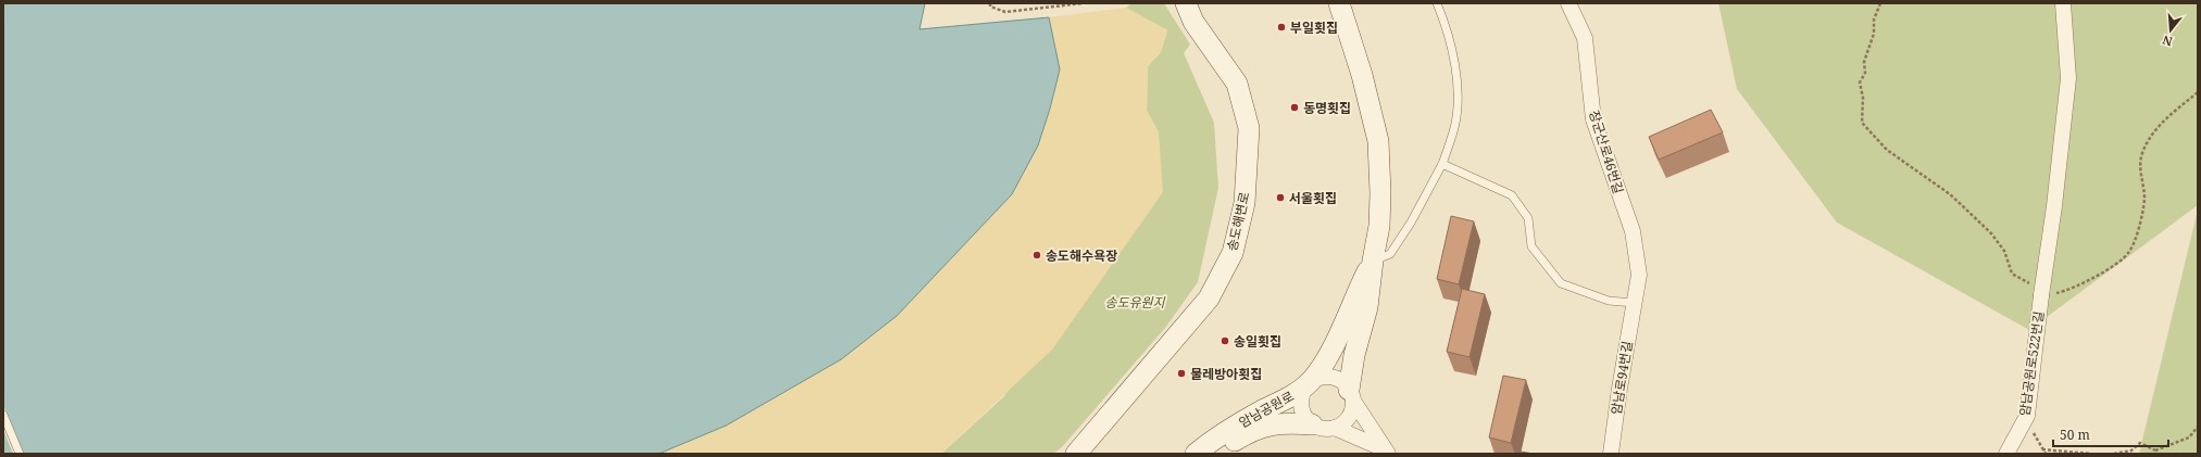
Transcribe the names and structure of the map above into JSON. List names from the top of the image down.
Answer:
{
  "streets": {
    "street": [
      "장군산로46번길",
      "송도해변로",
      "암남공원로522번길",
      "암남로94번길",
      "암남공원로"
    ]
  },
  "crossings": [
    ["장군산로46번길", "암남로94번길"]
  ],
  "parks": ["송도유원지"],
  "places": [
    "부일횟집",
    "동명횟집",
    "서울횟집",
    "송도해수욕장",
    "송일횟집",
    "물레방아횟집"
  ],
  "scale_bar": "50 m",
  "north": "bottom"
}
